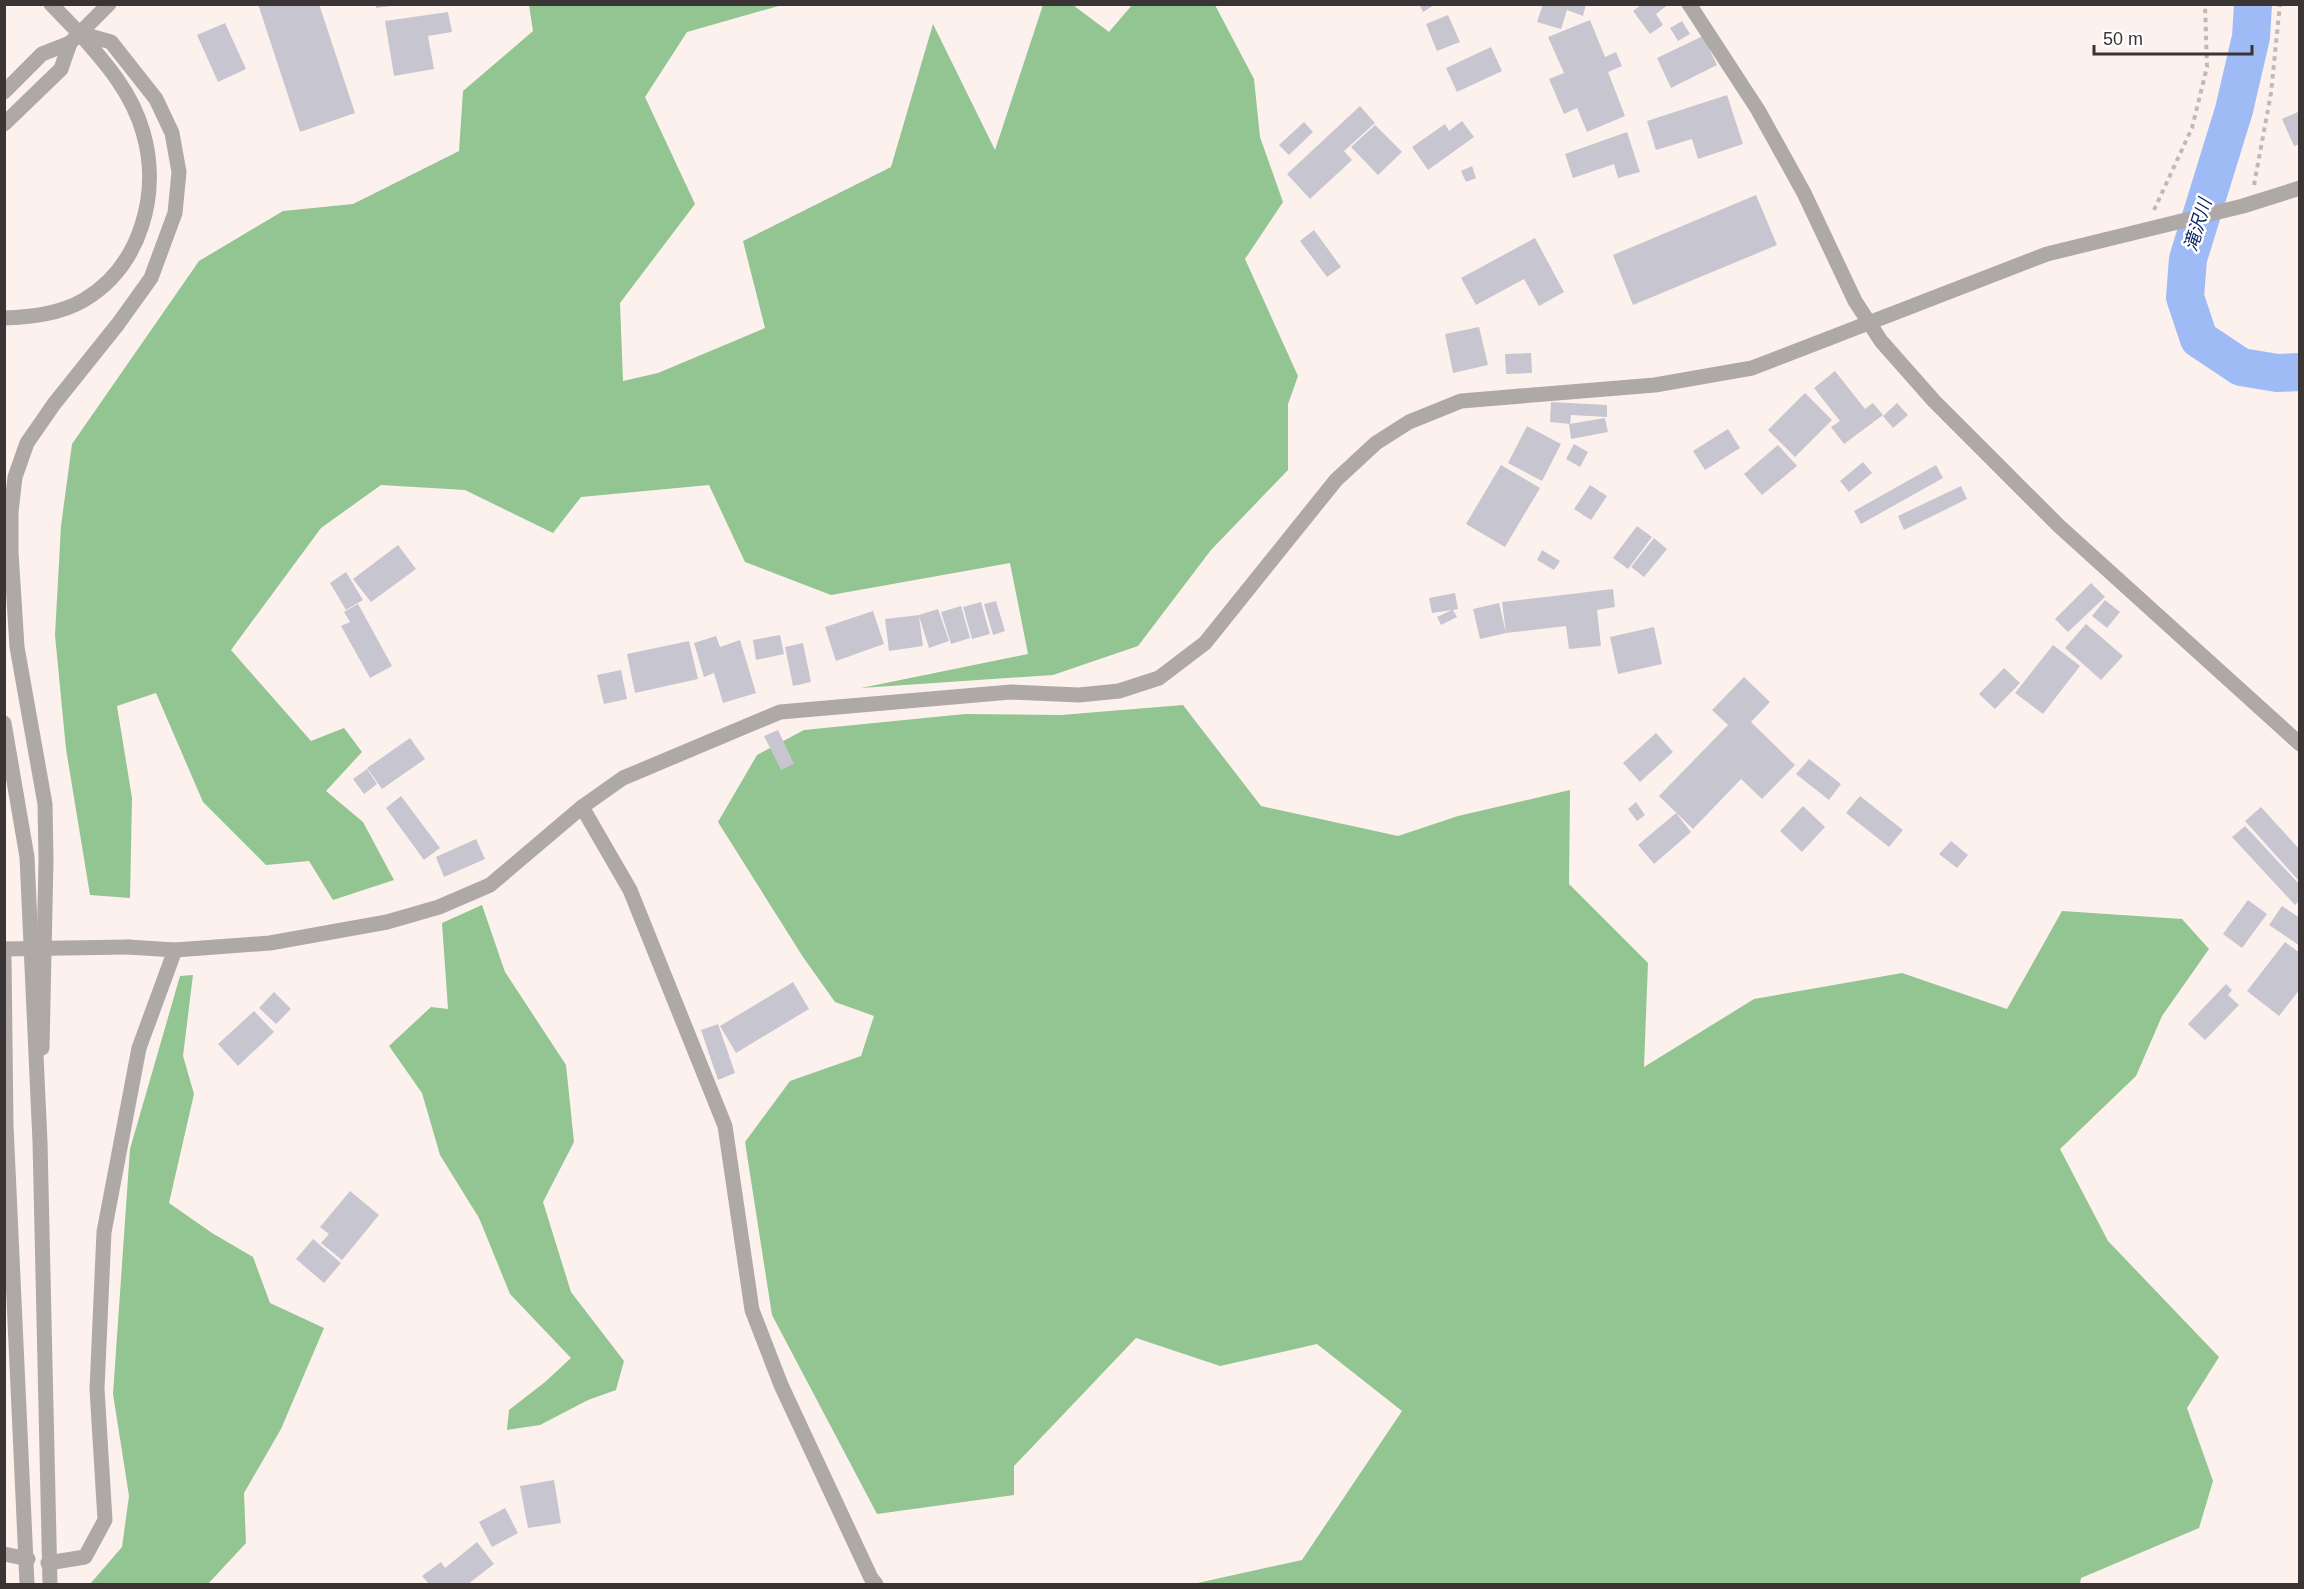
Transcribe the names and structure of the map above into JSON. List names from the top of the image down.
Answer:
{
  "water": ["滝沢川"],
  "scale_bar": "50 m"
}
